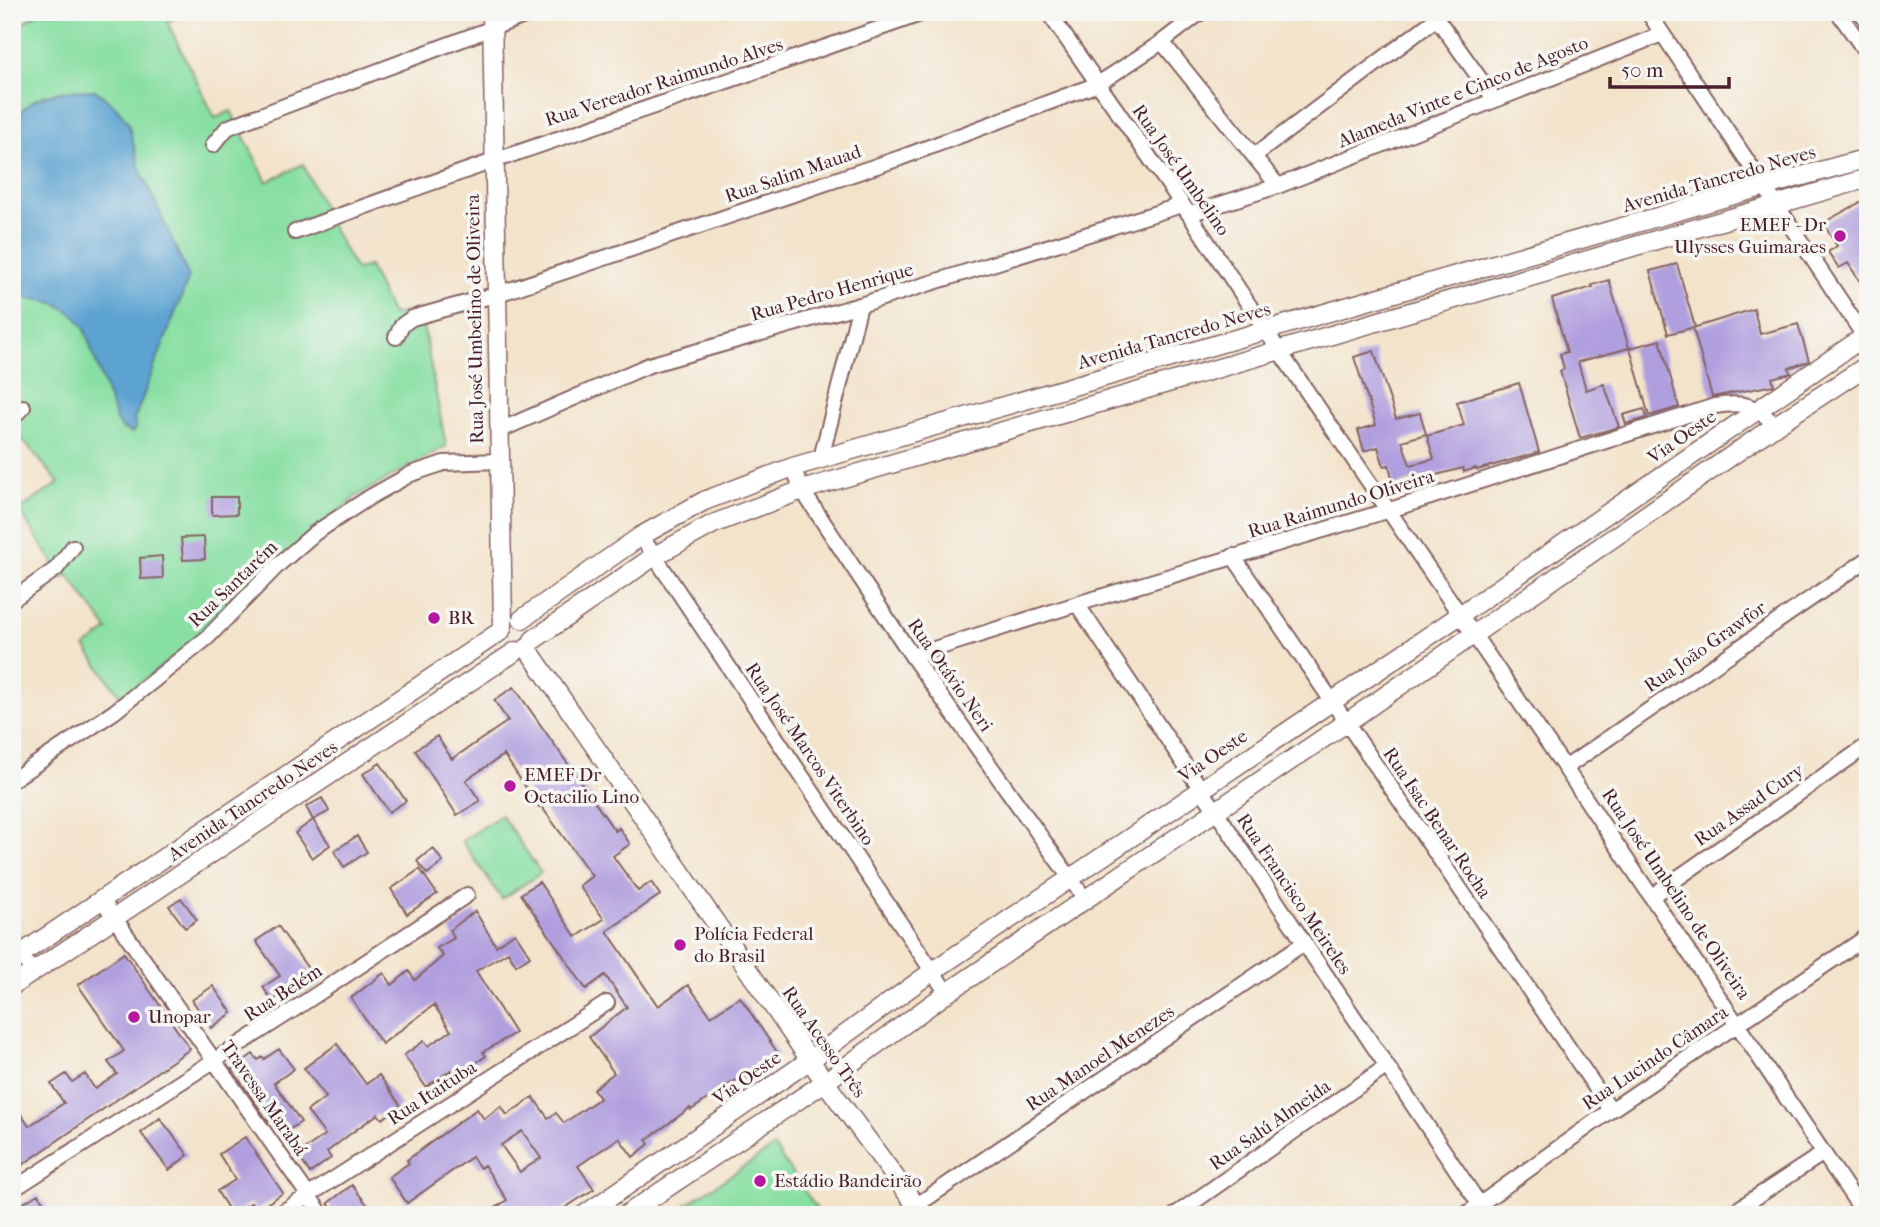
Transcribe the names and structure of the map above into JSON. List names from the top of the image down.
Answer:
{
  "streets": {
    "street": [
      "Rua Vereador Raimundo Alves",
      "Alameda Vinte e Cinco de Agosto",
      "Rua José Umbelino",
      "Rua Salim Mauad",
      "Avenida Tancredo Neves",
      "Rua Pedro Henrique",
      "Rua José Umbelino de Oliveira",
      "Via Oeste",
      "Rua Raimundo Oliveira",
      "Rua Santarém",
      "Rua João Grawfor",
      "Rua Otávio Neri",
      "Rua José Marcos Viterbino",
      "Rua Assad Cury",
      "Rua Isac Benar Rocha",
      "Rua Francisco Meireles",
      "Rua Belém",
      "Rua Acesso Três",
      "Rua Manoel Menezes",
      "Rua Lucindo Câmara",
      "Rua Itaituba",
      "Travessa Marabá",
      "Rua Salú Almeida"
    ]
  },
  "crossings": [
    ["Rua Vereador Raimundo Alves", "Rua José Umbelino de Oliveira"],
    ["Alameda Vinte e Cinco de Agosto", "Rua José Umbelino"],
    ["Alameda Vinte e Cinco de Agosto", "Rua Pedro Henrique"],
    ["Rua José Umbelino", "Rua Salim Mauad"],
    ["Rua José Umbelino", "Avenida Tancredo Neves"],
    ["Rua José Umbelino", "Rua Pedro Henrique"],
    ["Rua José Umbelino", "Rua José Umbelino de Oliveira"],
    ["Rua José Umbelino", "Rua Raimundo Oliveira"],
    ["Rua Salim Mauad", "Rua José Umbelino de Oliveira"],
    ["Avenida Tancredo Neves", "Rua José Umbelino de Oliveira"],
    ["Avenida Tancredo Neves", "Rua Otávio Neri"],
    ["Avenida Tancredo Neves", "Rua José Marcos Viterbino"],
    ["Avenida Tancredo Neves", "Rua Acesso Três"],
    ["Avenida Tancredo Neves", "Travessa Marabá"],
    ["Rua Pedro Henrique", "Rua José Umbelino de Oliveira"],
    ["Rua José Umbelino de Oliveira", "Via Oeste"],
    ["Rua José Umbelino de Oliveira", "Rua Raimundo Oliveira"],
    ["Rua José Umbelino de Oliveira", "Rua Santarém"],
    ["Rua José Umbelino de Oliveira", "Rua João Grawfor"],
    ["Rua José Umbelino de Oliveira", "Rua Assad Cury"],
    ["Rua José Umbelino de Oliveira", "Rua Acesso Três"],
    ["Rua José Umbelino de Oliveira", "Rua Lucindo Câmara"],
    ["Via Oeste", "Rua Raimundo Oliveira"],
    ["Via Oeste", "Rua Otávio Neri"],
    ["Via Oeste", "Rua José Marcos Viterbino"],
    ["Via Oeste", "Rua Isac Benar Rocha"],
    ["Via Oeste", "Rua Francisco Meireles"],
    ["Via Oeste", "Rua Acesso Três"],
    ["Rua Raimundo Oliveira", "Rua Otávio Neri"],
    ["Rua Raimundo Oliveira", "Rua Isac Benar Rocha"],
    ["Rua Raimundo Oliveira", "Rua Francisco Meireles"],
    ["Rua Isac Benar Rocha", "Rua Lucindo Câmara"],
    ["Rua Francisco Meireles", "Rua Manoel Menezes"],
    ["Rua Francisco Meireles", "Rua Lucindo Câmara"],
    ["Rua Francisco Meireles", "Rua Salú Almeida"],
    ["Rua Belém", "Travessa Marabá"],
    ["Rua Acesso Três", "Rua Manoel Menezes"],
    ["Rua Itaituba", "Travessa Marabá"]
  ],
  "places": [
    "EMEF - Dr Ulysses Guimaraes",
    "BR",
    "EMEF Dr Octacilio Lino",
    "Polícia Federal do Brasil",
    "Unopar",
    "Estádio Bandeirão"
  ],
  "scale_bar": "50 m"
}
